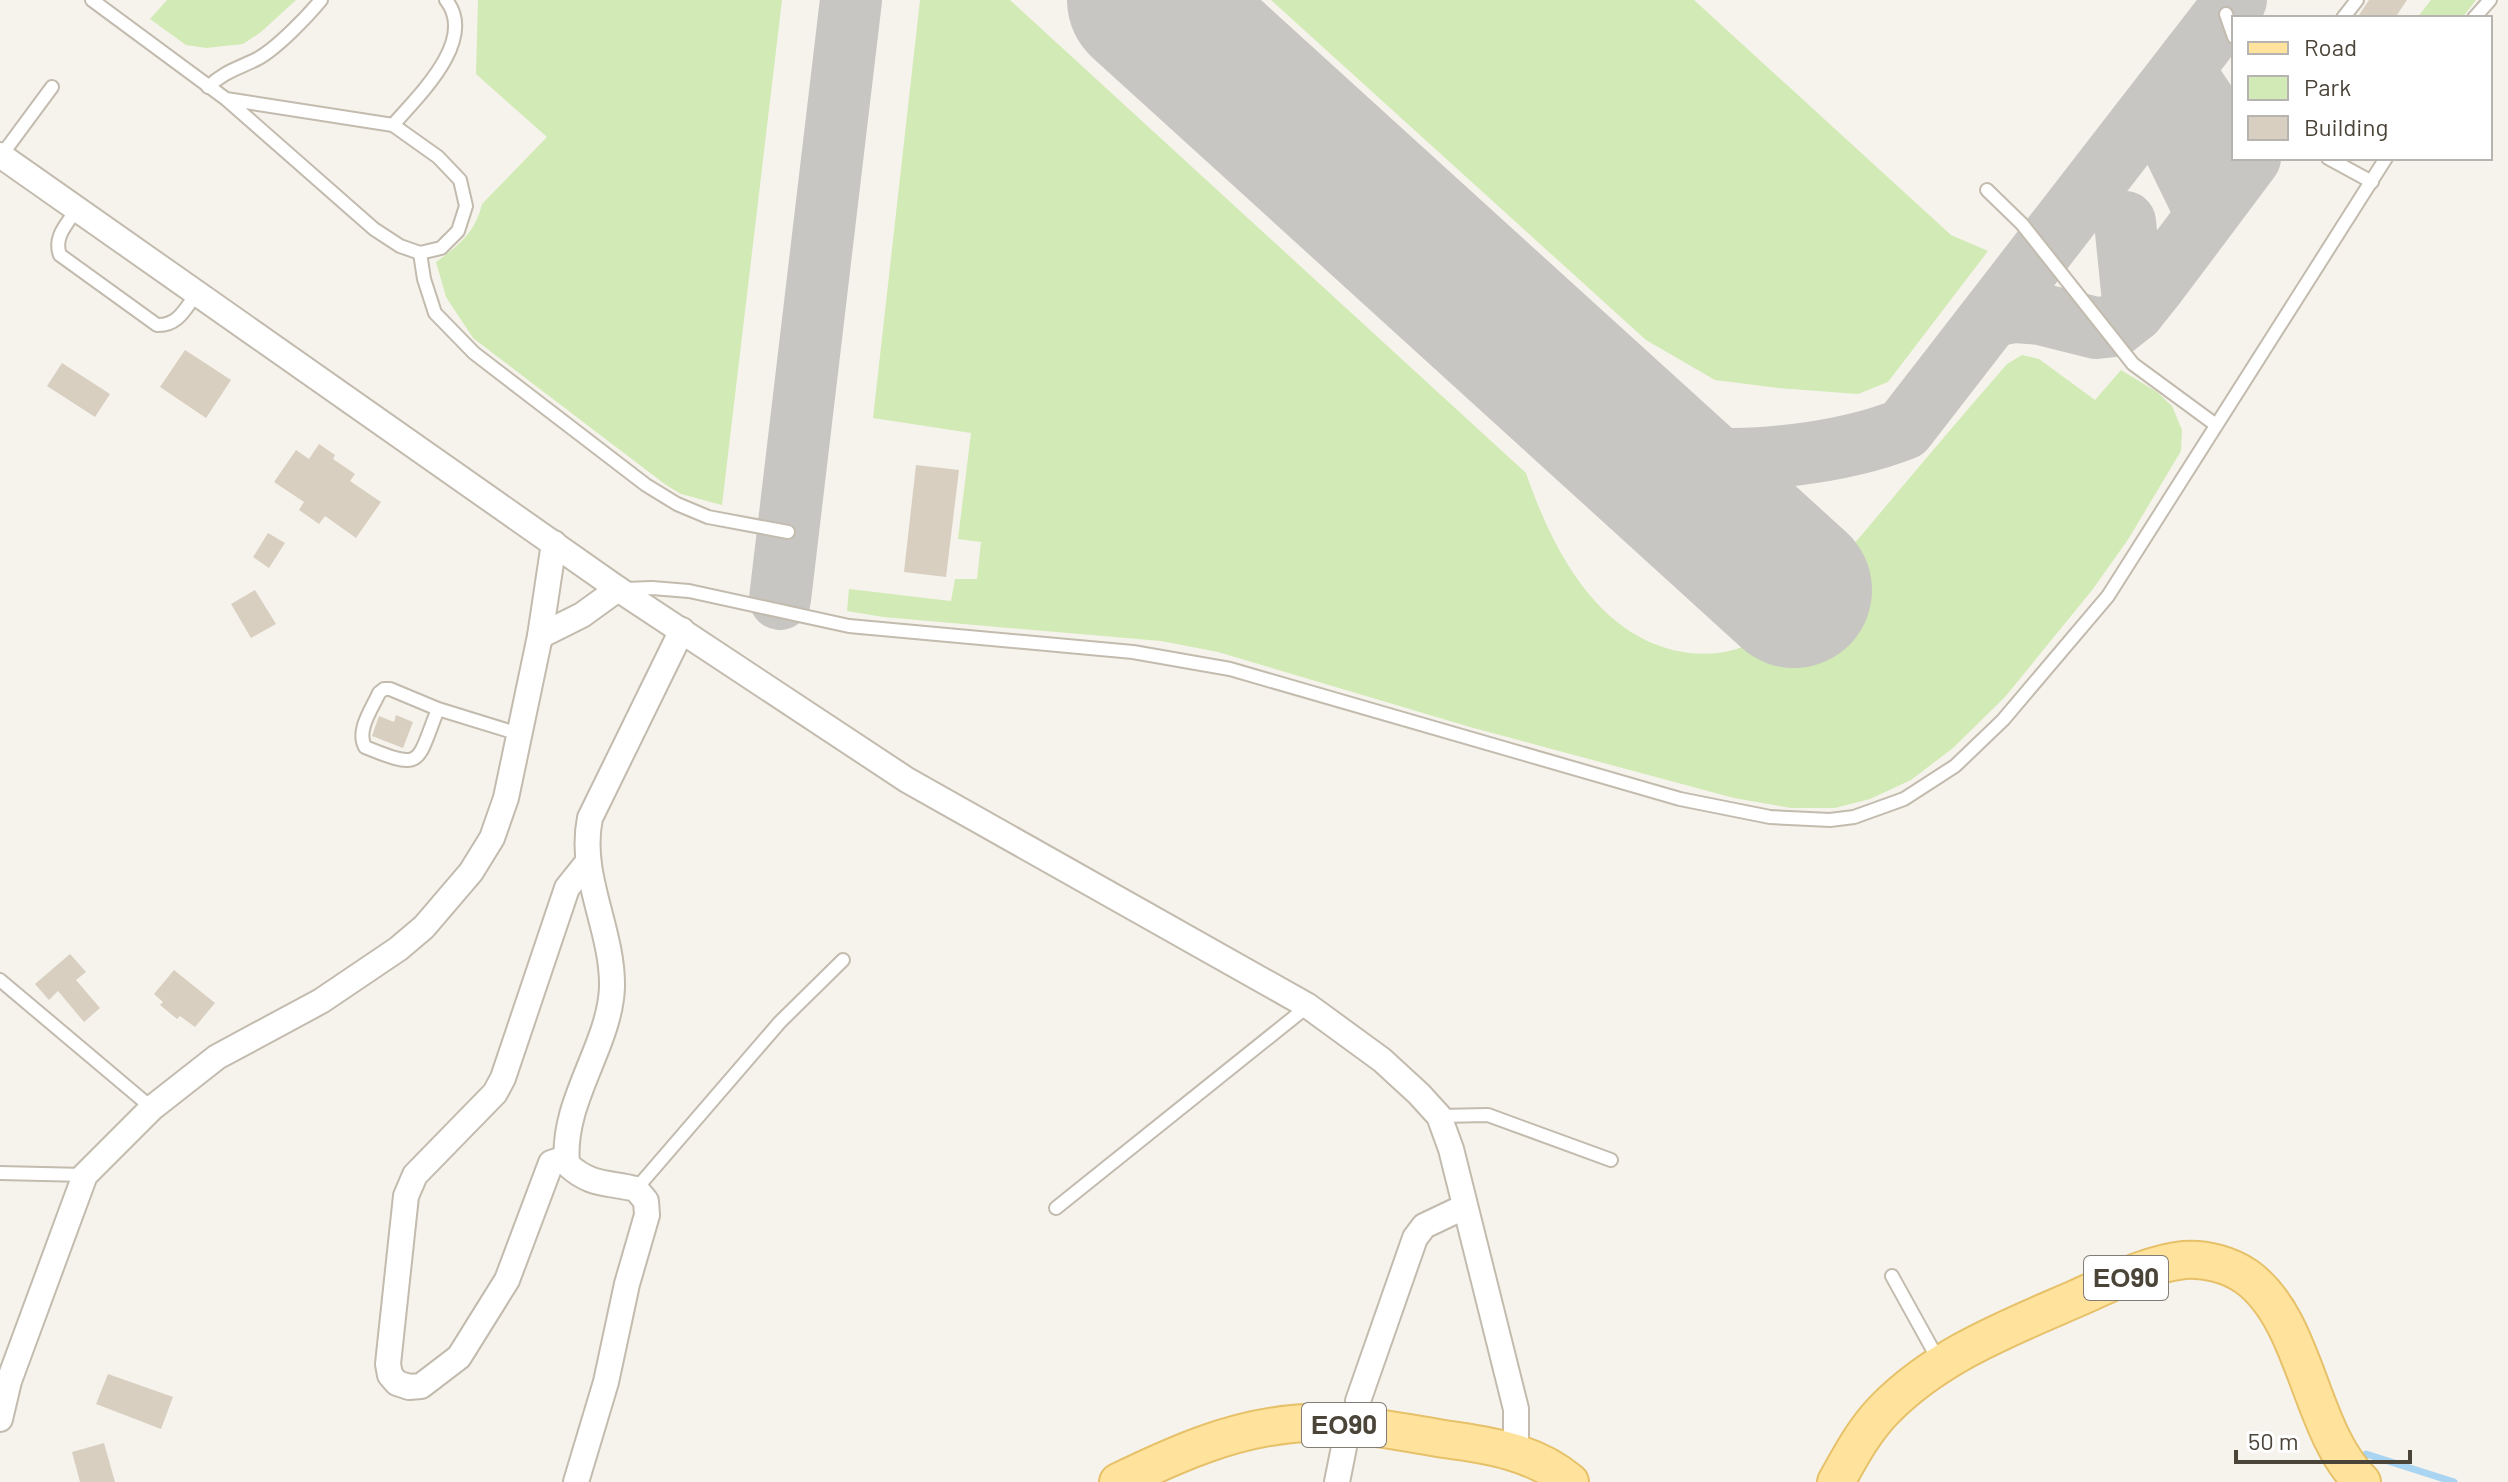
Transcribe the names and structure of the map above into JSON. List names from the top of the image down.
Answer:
{
  "streets": {
    "main road": ["ΕΟ90"]
  },
  "legend": ["Road", "Park", "Building"],
  "scale_bar": "50 m"
}
